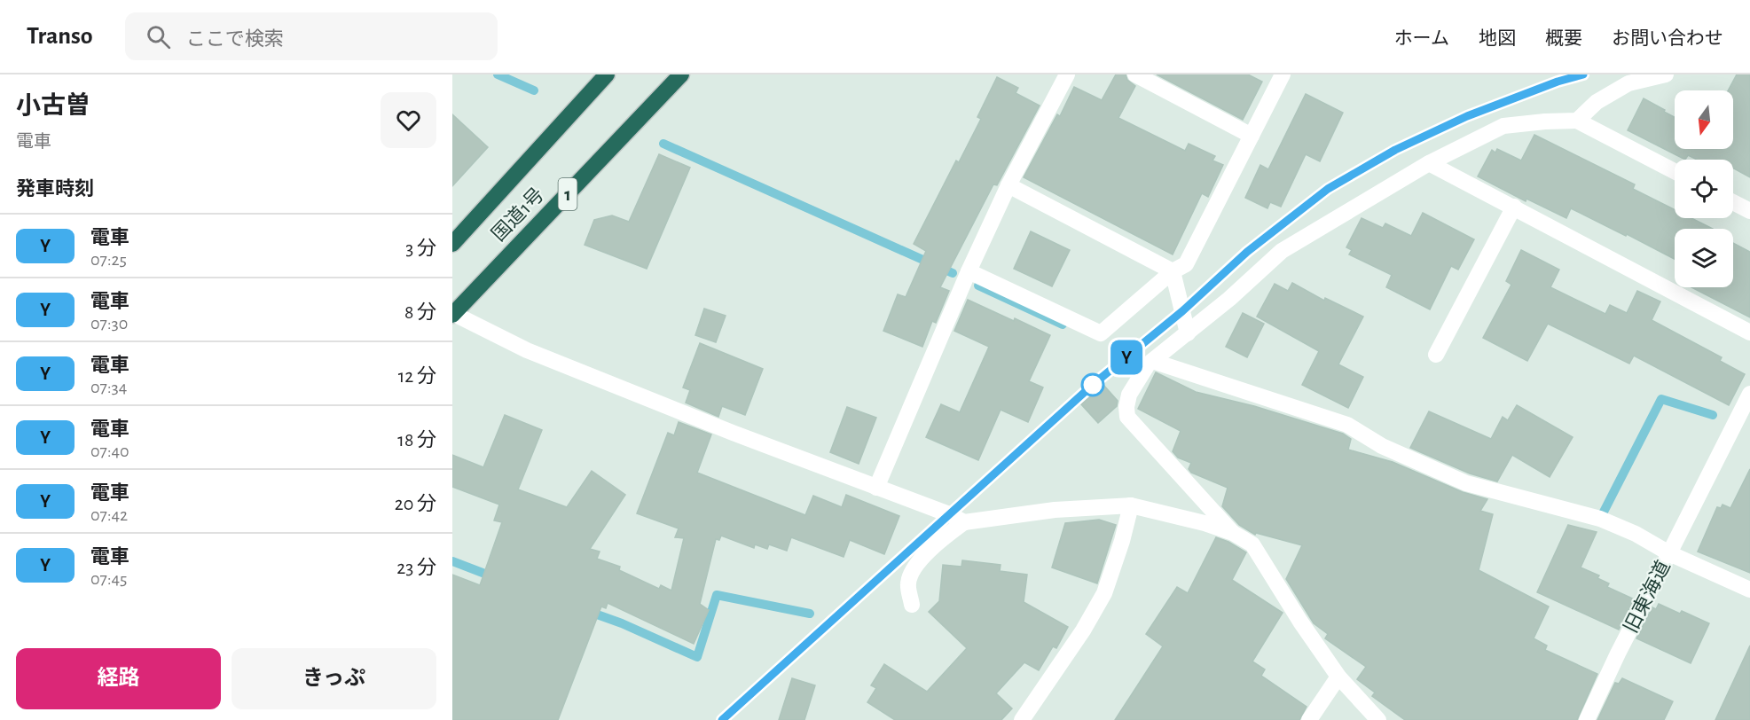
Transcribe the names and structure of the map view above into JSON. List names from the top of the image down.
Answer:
{
  "streets": {
    "highway": ["1", "国道1号"],
    "street": ["旧東海道"]
  },
  "north": "bottom",
  "page": {
    "header": "Transo",
    "search": "ここで検索",
    "nav": [
      "ホーム",
      "地図",
      "概要",
      "お問い合わせ"
    ],
    "heading": [
      ["小古曽", "電車"],
      "発車時刻"
    ],
    "on_map": "Y",
    "list": [
      {
        "mark": "Y",
        "name": "電車",
        "note": "07:25",
        "value": "3 分"
      },
      {
        "mark": "Y",
        "name": "電車",
        "note": "07:30",
        "value": "8 分"
      },
      {
        "mark": "Y",
        "name": "電車",
        "note": "07:34",
        "value": "12 分"
      },
      {
        "mark": "Y",
        "name": "電車",
        "note": "07:40",
        "value": "18 分"
      },
      {
        "mark": "Y",
        "name": "電車",
        "note": "07:42",
        "value": "20 分"
      },
      {
        "mark": "Y",
        "name": "電車",
        "note": "07:45",
        "value": "23 分"
      }
    ],
    "buttons": ["経路", "きっぷ"]
  }
}
